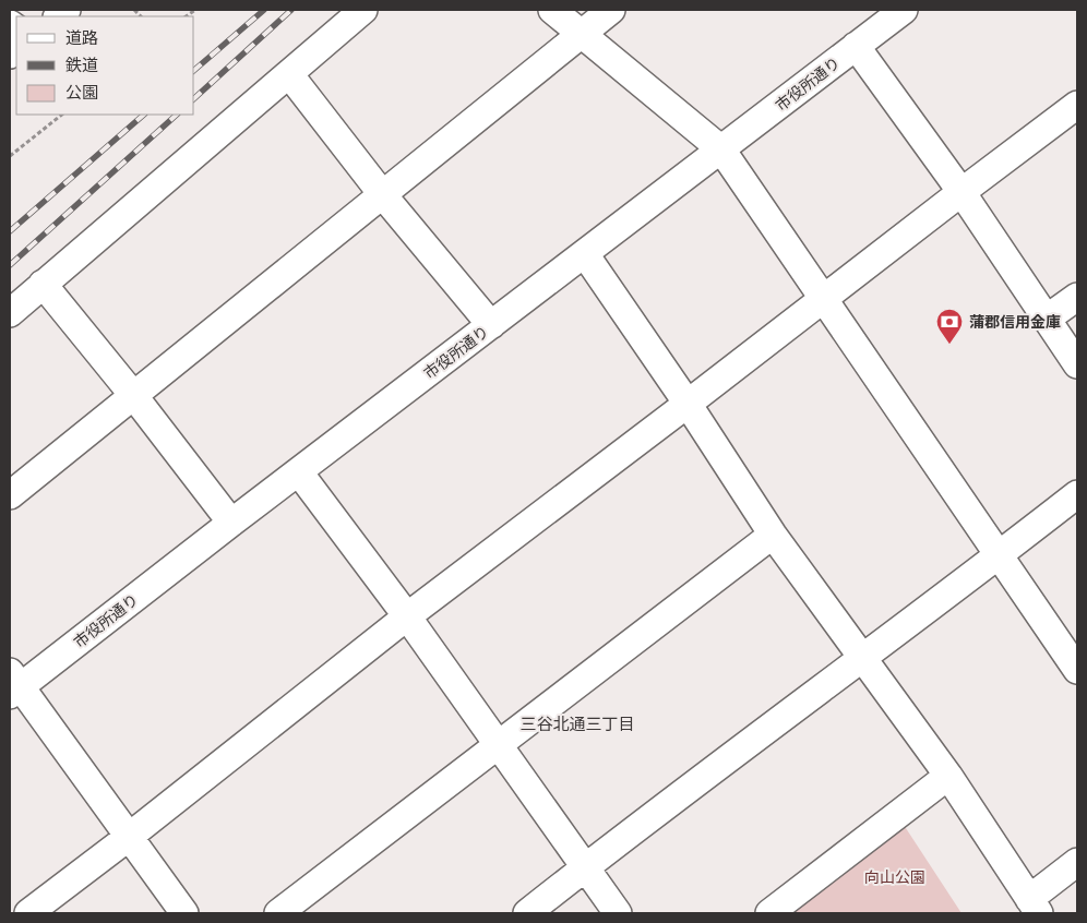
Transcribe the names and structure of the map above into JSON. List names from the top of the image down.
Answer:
{
  "streets": {
    "street": ["市役所通り"]
  },
  "districts": ["三谷北通三丁目"],
  "parks": ["向山公園"],
  "places": {
    "bank": ["蒲郡信用金庫"]
  },
  "legend": ["道路", "鉄道", "公園"]
}
